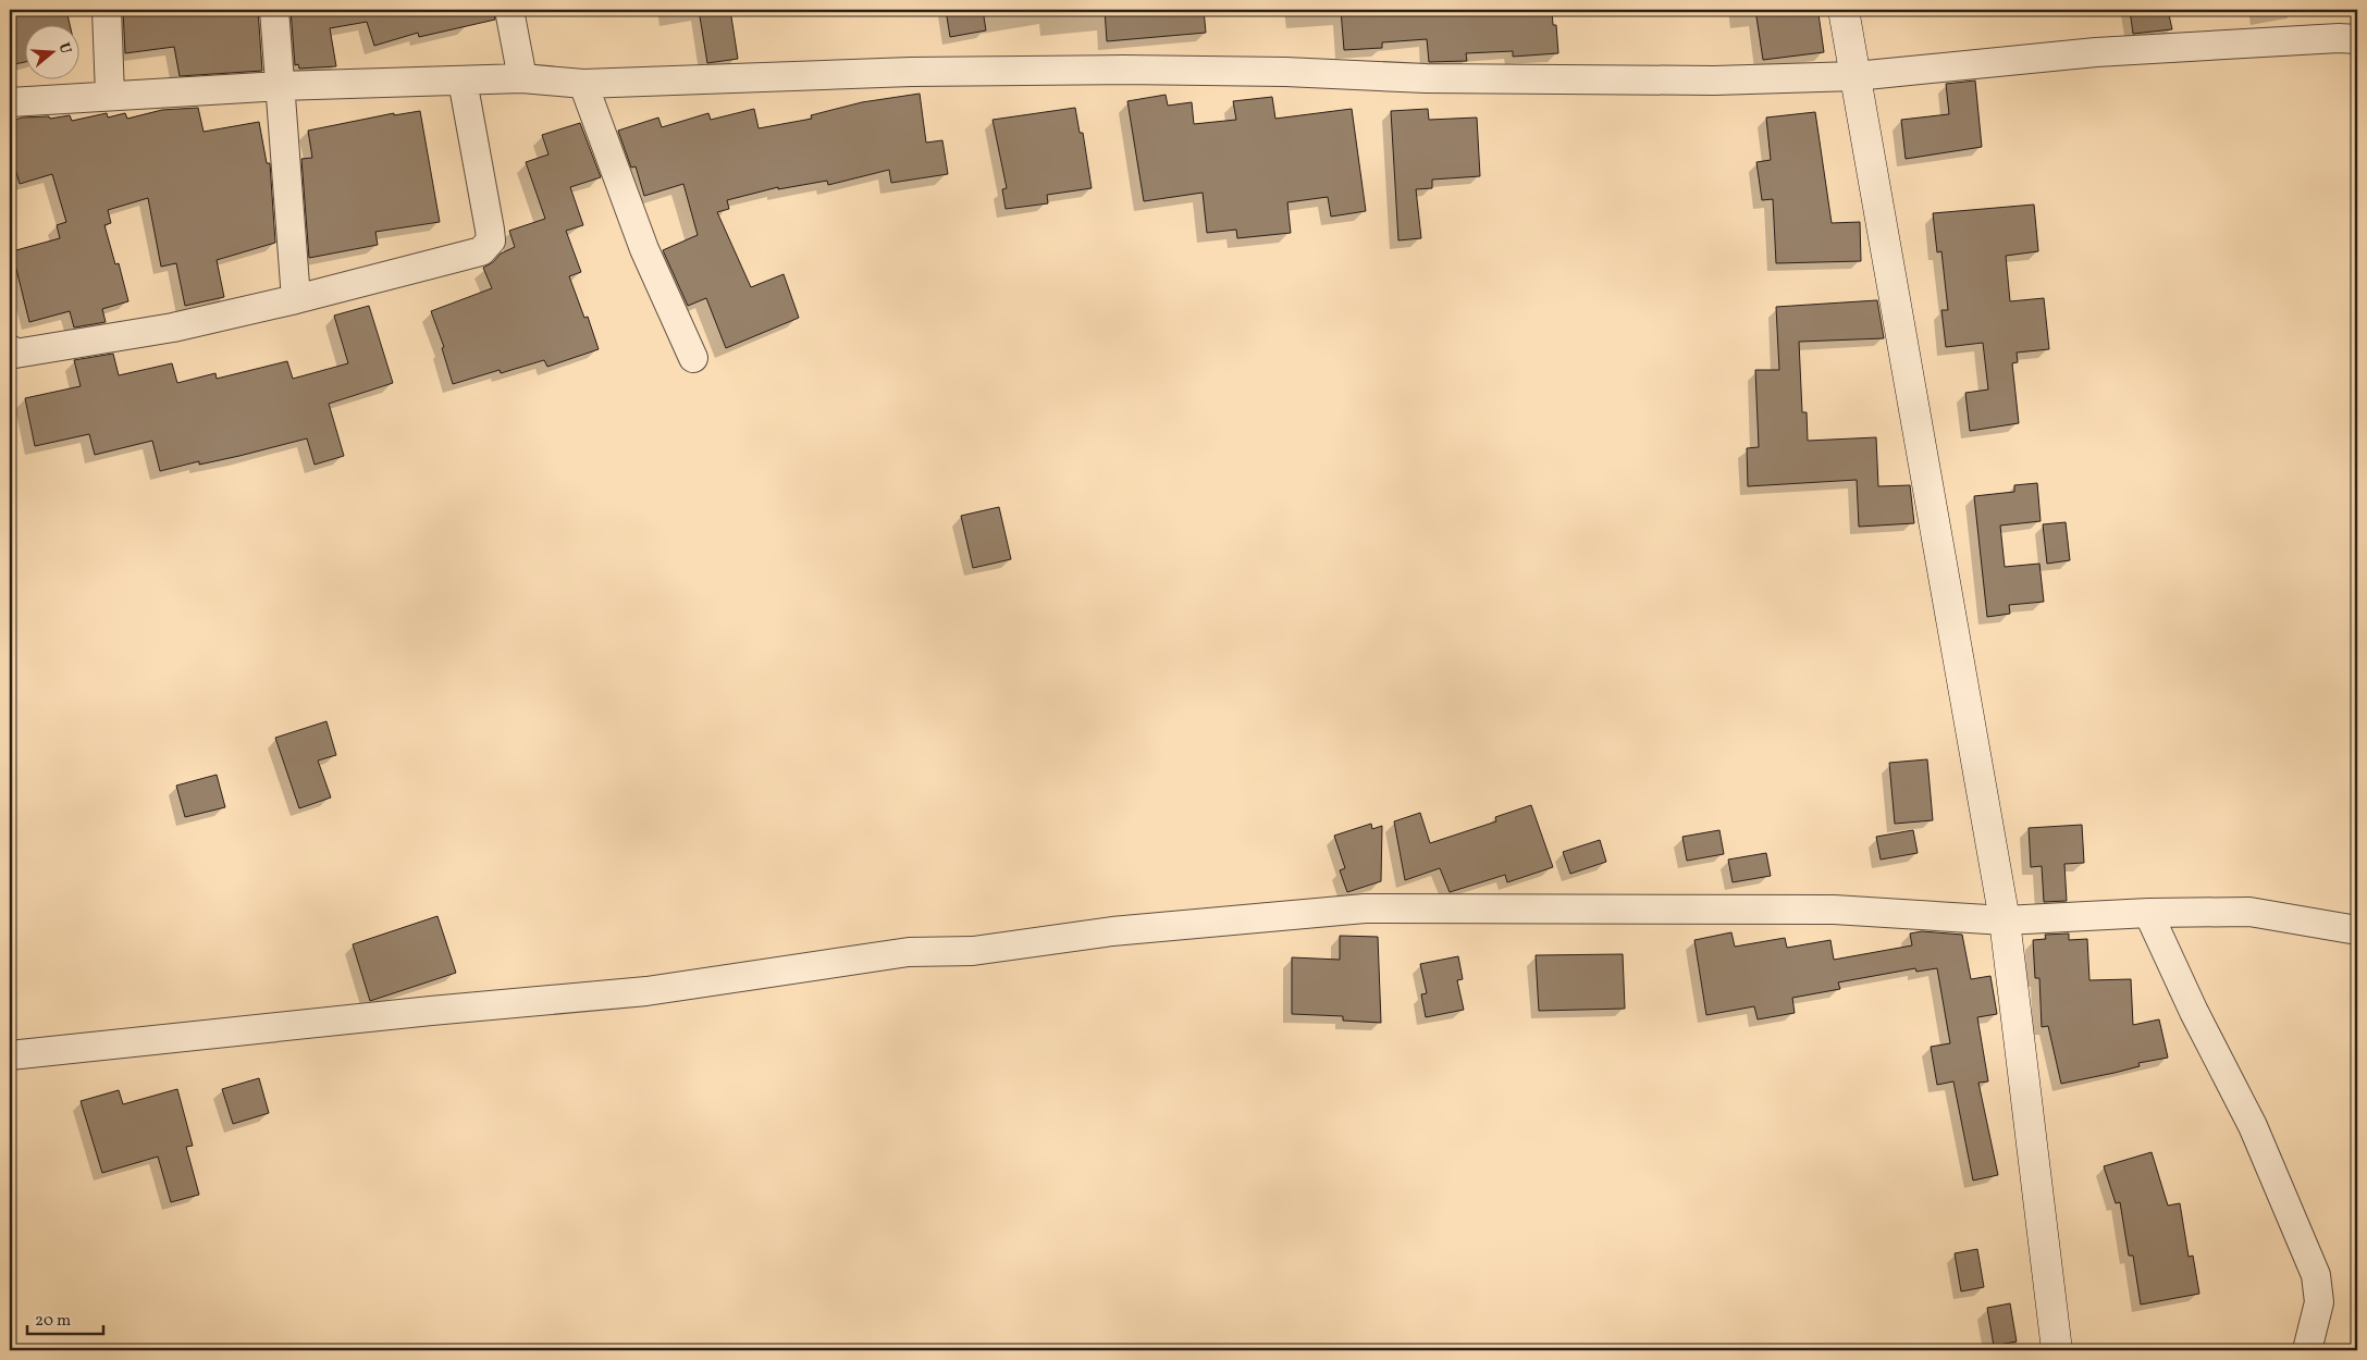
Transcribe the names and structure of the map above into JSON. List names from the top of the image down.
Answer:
{
  "scale_bar": "20 m",
  "north": "right"
}
